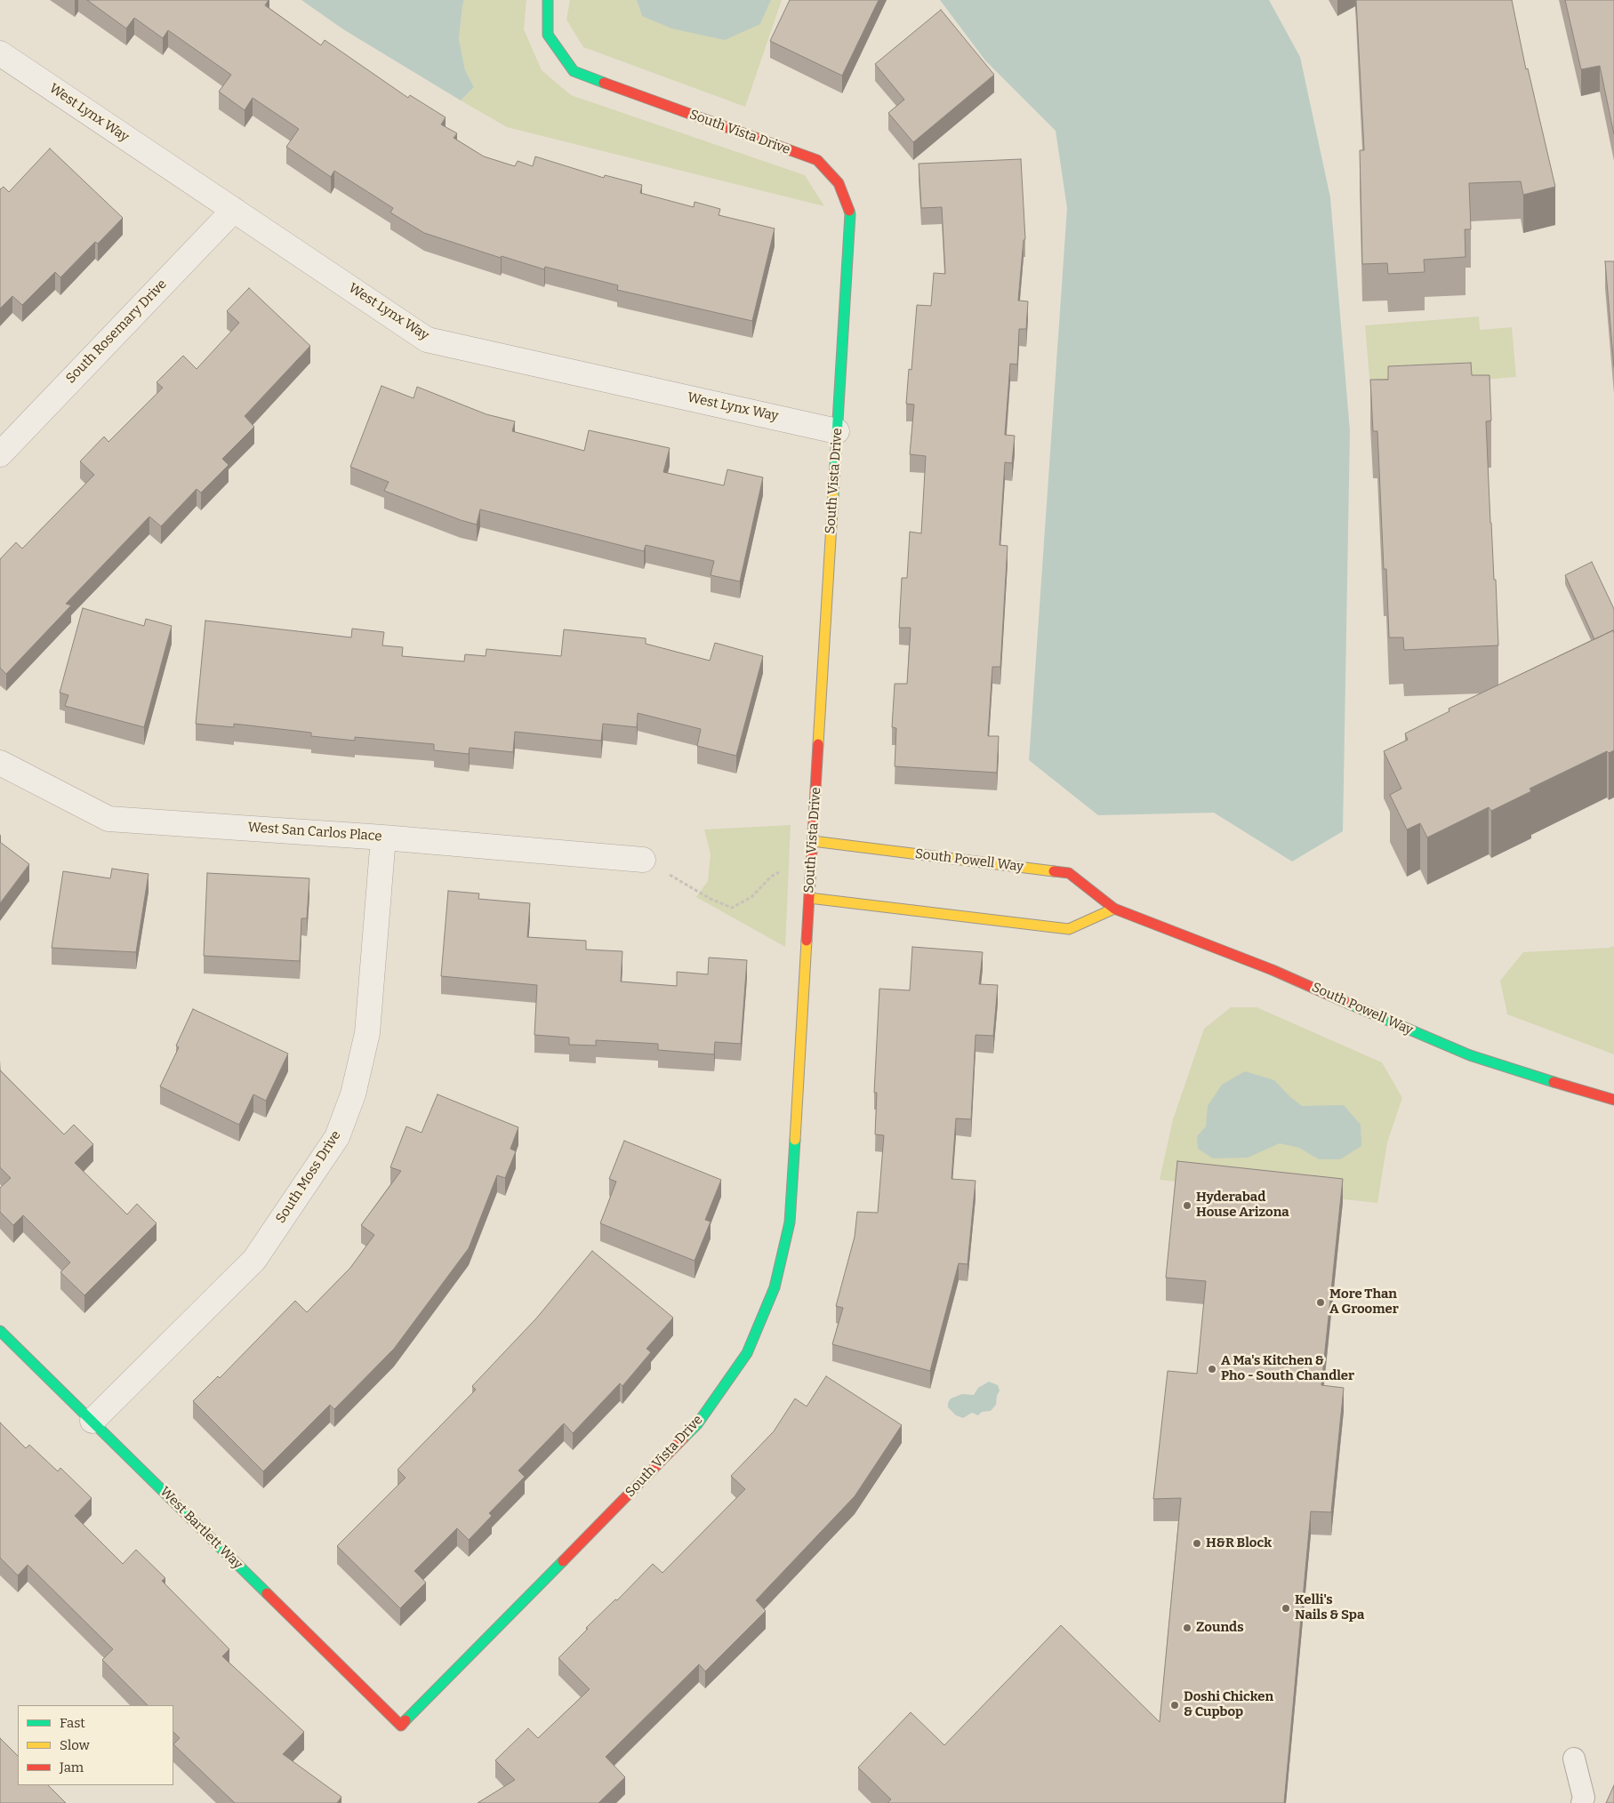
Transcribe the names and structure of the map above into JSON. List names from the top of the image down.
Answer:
{
  "streets": {
    "street": [
      "West Lynx Way",
      "South Vista Drive",
      "South Rosemary Drive",
      "West San Carlos Place",
      "South Powell Way",
      "South Moss Drive",
      "West Bartlett Way"
    ]
  },
  "crossings": [
    ["West Lynx Way", "South Vista Drive"],
    ["West Lynx Way", "South Rosemary Drive"],
    ["South Vista Drive", "South Powell Way"],
    ["South Vista Drive", "West Bartlett Way"],
    ["West San Carlos Place", "South Moss Drive"],
    ["South Moss Drive", "West Bartlett Way"]
  ],
  "places": [
    "Hyderabad House Arizona",
    "More Than A Groomer",
    "A Ma's Kitchen & Pho - South Chandler",
    "H&R Block",
    "Kelli's Nails & Spa",
    "Zounds",
    "Doshi Chicken & Cupbop"
  ],
  "legend": ["Fast", "Slow", "Jam"]
}
